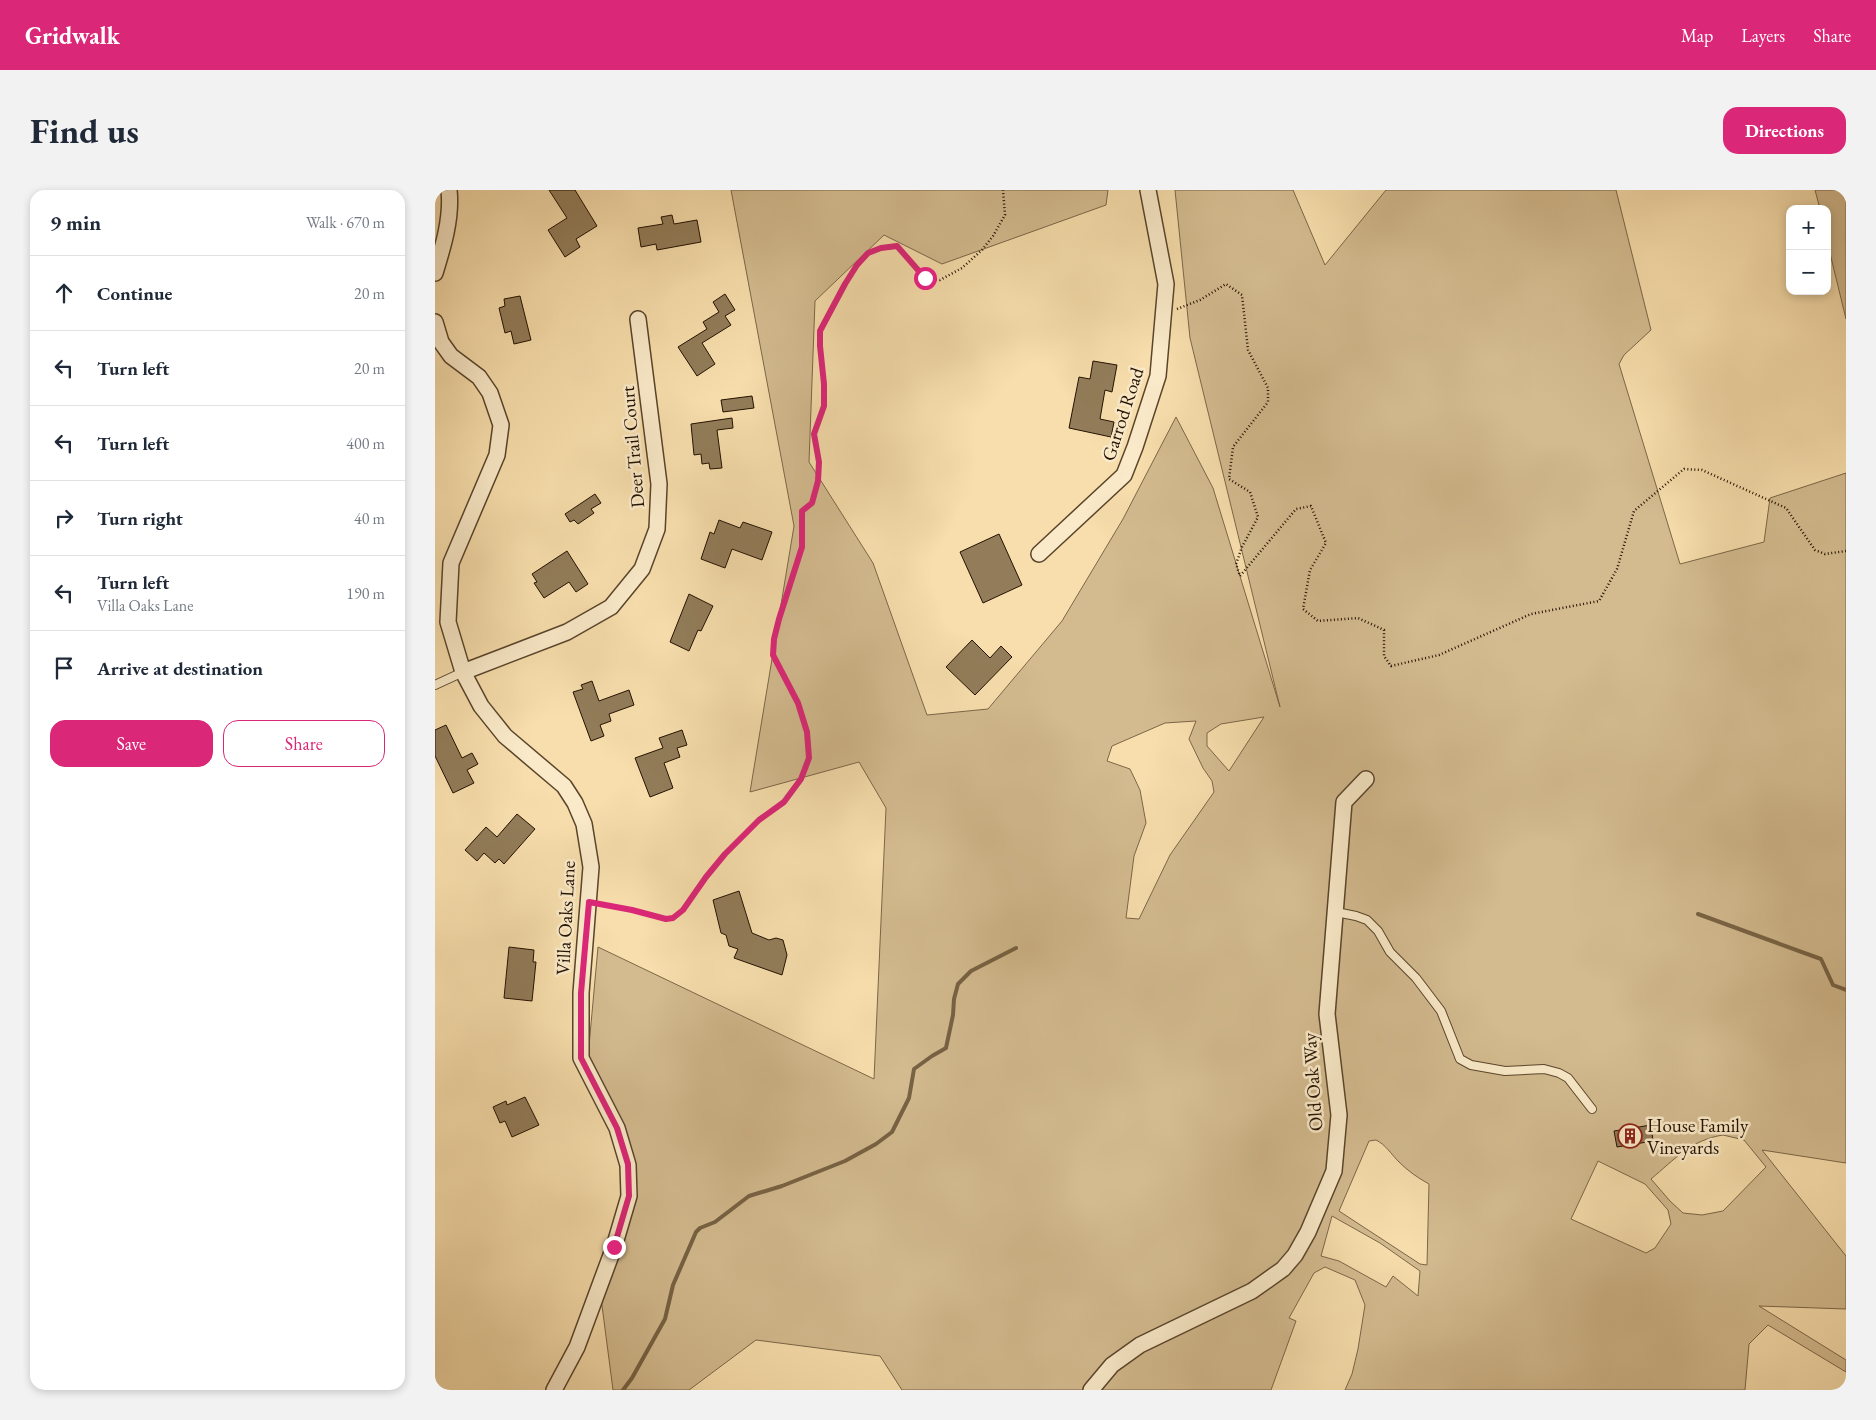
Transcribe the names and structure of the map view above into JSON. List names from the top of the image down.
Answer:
{
  "streets": {
    "street": [
      "Garrod Road",
      "Deer Trail Court",
      "Villa Oaks Lane",
      "Old Oak Way"
    ]
  },
  "crossings": [
    ["Deer Trail Court", "Villa Oaks Lane"]
  ],
  "places": {
    "building": ["House Family Vineyards"]
  },
  "page": {
    "header": "Gridwalk",
    "nav": ["Map", "Layers", "Share"],
    "buttons": [
      "Directions",
      ["Save", "Share"]
    ],
    "title": "Find us",
    "heading": ["9 min", "Walk · 670 m"],
    "map_buttons": ["+", "−"],
    "list": [
      ["Continue", "20 m"],
      ["Turn left", "20 m"],
      ["Turn left", "400 m"],
      ["Turn right", "40 m"],
      ["Turn left", "Villa Oaks Lane", "190 m"],
      "Arrive at destination"
    ]
  }
}
